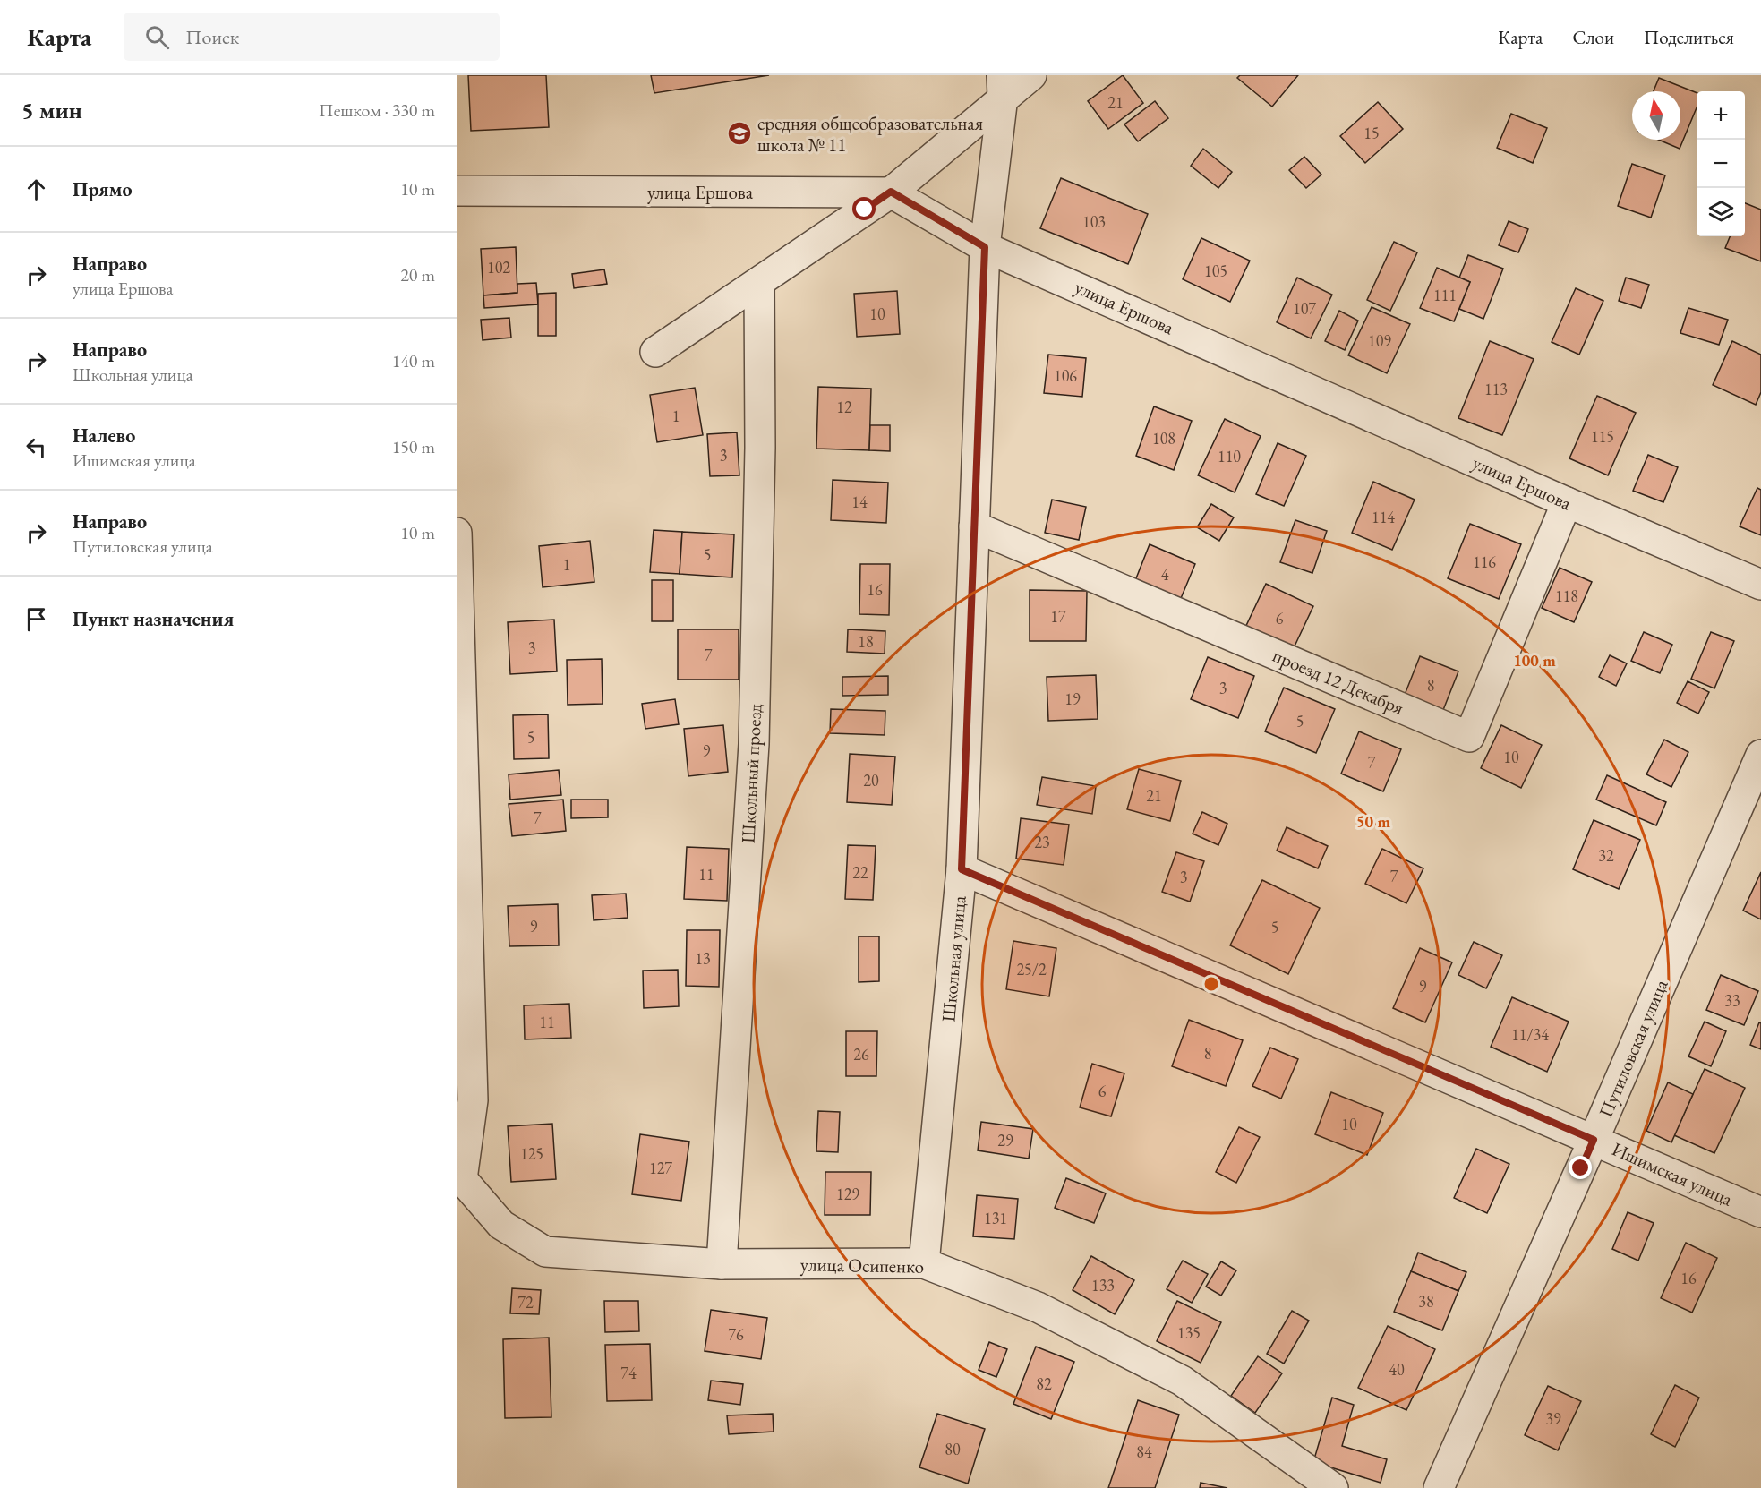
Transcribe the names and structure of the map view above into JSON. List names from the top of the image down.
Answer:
{
  "streets": {
    "street": [
      "улица Ершова",
      "проезд 12 Декабря",
      "Школьный проезд",
      "Школьная улица",
      "Путиловская улица",
      "Ишимская улица",
      "улица Осипенко"
    ]
  },
  "crossings": [
    ["улица Ершова", "проезд 12 Декабря"],
    ["улица Ершова", "Школьная улица"],
    ["проезд 12 Декабря", "Школьная улица"],
    ["Школьный проезд", "улица Осипенко"],
    ["Школьная улица", "Ишимская улица"],
    ["Школьная улица", "улица Осипенко"],
    ["Путиловская улица", "Ишимская улица"]
  ],
  "places": {
    "school or university": ["средняя общеобразовательная школа № 11"]
  },
  "house_numbers": [
    "21",
    "15",
    "103",
    "102",
    "105",
    "111",
    "107",
    "10",
    "109",
    "106",
    "113",
    "12",
    "1",
    "115",
    "108",
    "3",
    "110",
    "14",
    "114",
    "5",
    "116",
    "1",
    "4",
    "16",
    "118",
    "17",
    "6",
    "18",
    "3",
    "7",
    "8",
    "3",
    "19",
    "5",
    "5",
    "9",
    "10",
    "7",
    "20",
    "21",
    "7",
    "23",
    "32",
    "22",
    "11",
    "7",
    "3",
    "9",
    "5",
    "13",
    "25/2",
    "9",
    "33",
    "11",
    "11/34",
    "8",
    "26",
    "6",
    "10",
    "29",
    "125",
    "127",
    "129",
    "131",
    "16",
    "133",
    "38",
    "72",
    "135",
    "76",
    "40",
    "74",
    "82",
    "39",
    "80",
    "84"
  ],
  "north": "top",
  "page": {
    "header": "Карта",
    "search": "Поиск",
    "nav": ["Карта", "Слои", "Поделиться"],
    "heading": ["5 мин", "Пешком · 330 m"],
    "map_buttons": ["+", "−"],
    "list": [
      ["Прямо", "10 m"],
      ["Направо", "улица Ершова", "20 m"],
      ["Направо", "Школьная улица", "140 m"],
      ["Налево", "Ишимская улица", "150 m"],
      ["Направо", "Путиловская улица", "10 m"],
      "Пункт назначения"
    ]
  },
  "rings": ["100 m", "50 m"]
}
